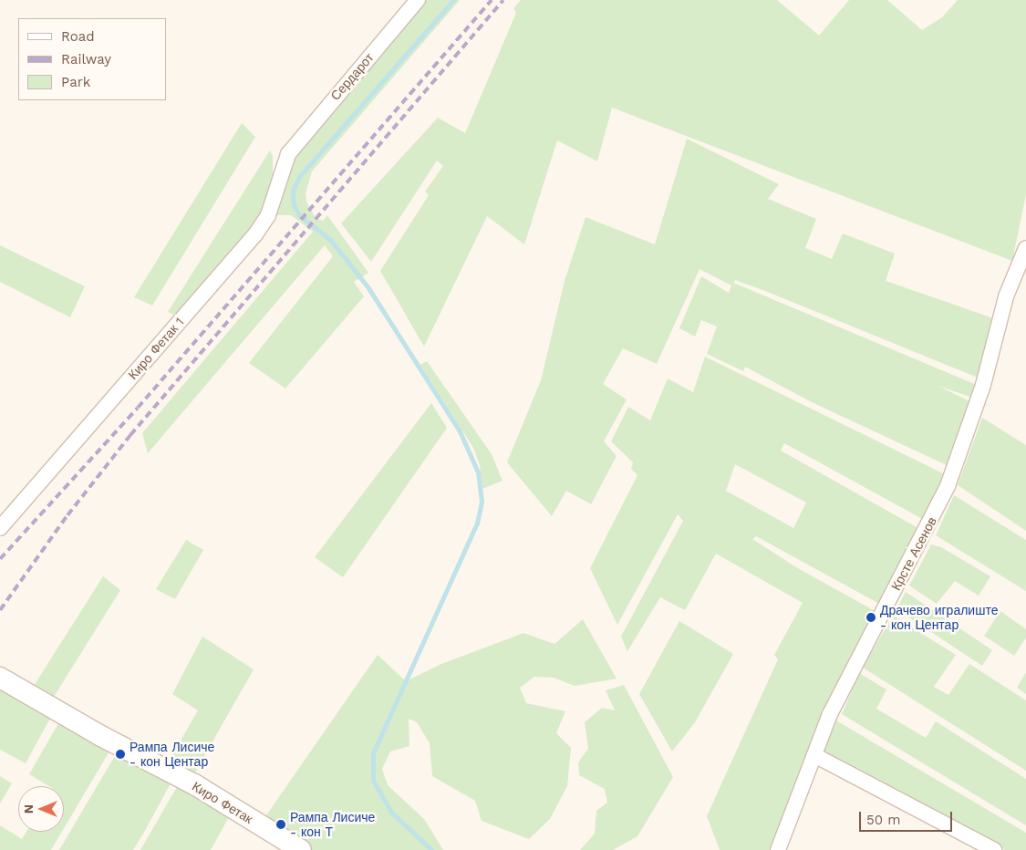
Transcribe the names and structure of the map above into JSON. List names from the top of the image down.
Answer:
{
  "streets": {
    "main road": ["Киро Фетак"],
    "street": ["Сердарот", "Киро Фетак 1", "Крсте Асенов"]
  },
  "crossings": [
    ["Сердарот", "Киро Фетак 1"]
  ],
  "places": ["Драчево игралиште - кон Центар", "Рампа Лисиче - кон Центар", "Рампа Лисиче - кон Т"],
  "legend": ["Road", "Railway", "Park"],
  "scale_bar": "50 m",
  "north": "left"
}
